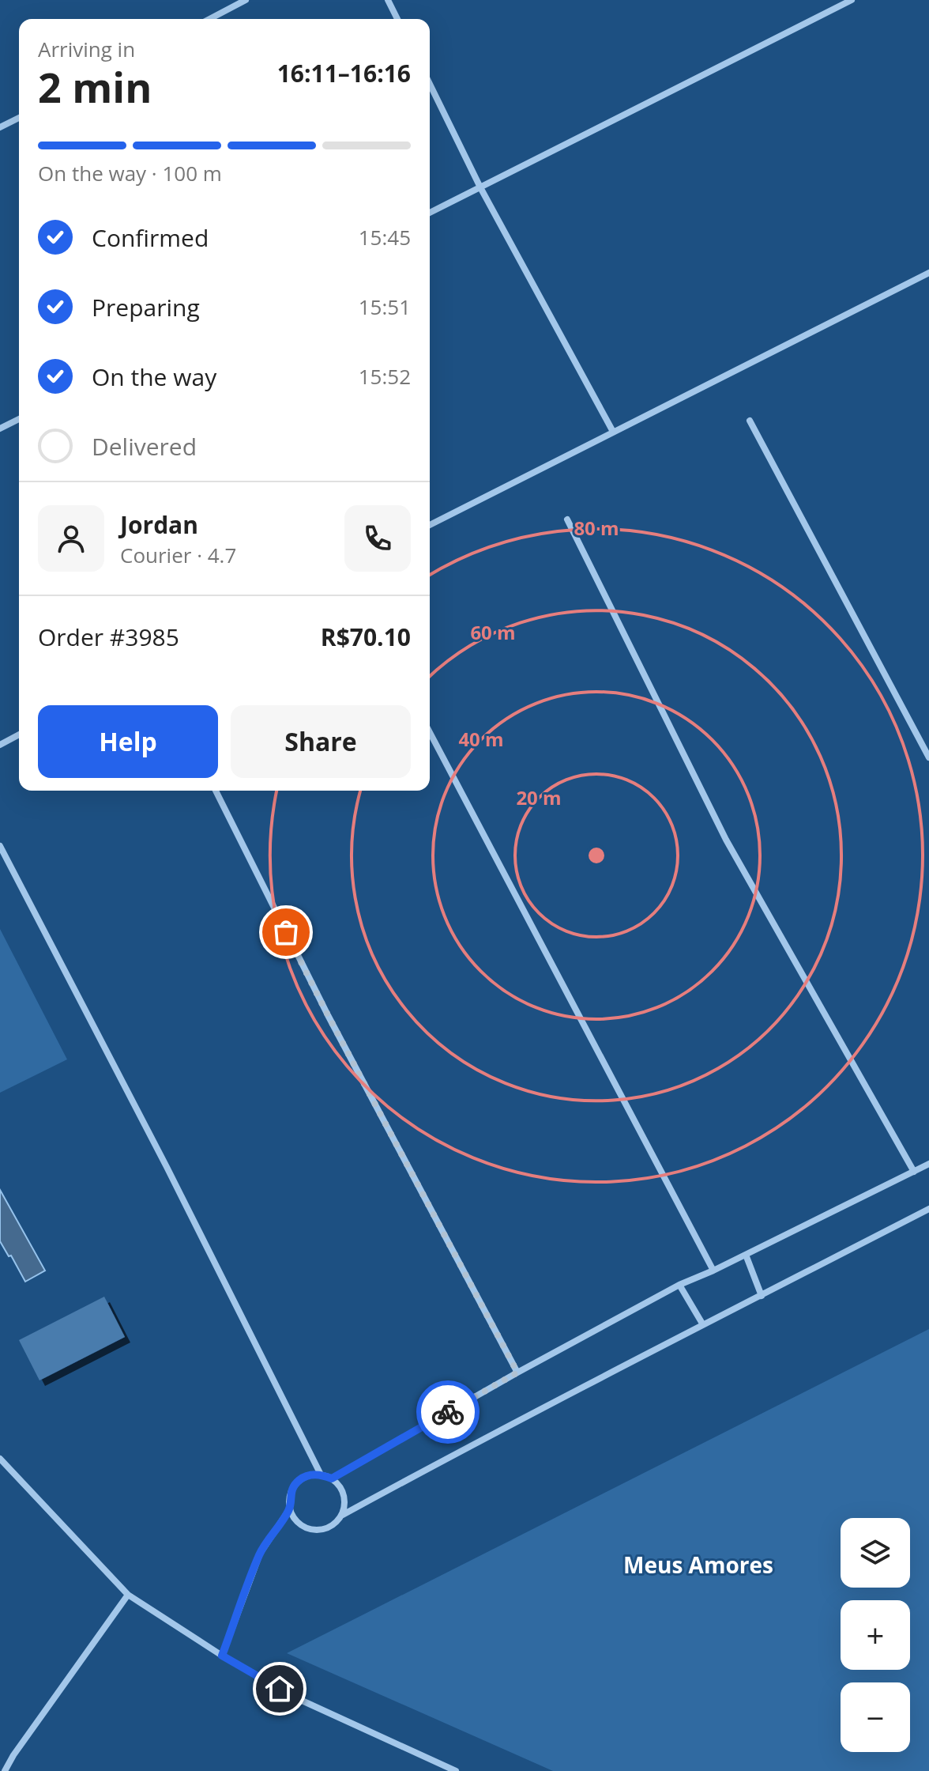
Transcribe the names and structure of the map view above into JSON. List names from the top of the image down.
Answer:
{
  "districts": ["Meus Amores"],
  "page": {
    "heading": ["2 min", "Arriving in", "16:11–16:16"],
    "panel": [
      "Jordan",
      "Courier · 4.7",
      "Order #3985",
      "R$70.10"
    ],
    "bar": "On the way · 100 m",
    "list": [
      ["Confirmed", "15:45"],
      ["Preparing", "15:51"],
      ["On the way", "15:52"],
      "Delivered"
    ],
    "buttons": ["Help", "Share"],
    "map_buttons": ["+", "−"]
  },
  "rings": [
    "80 m",
    "60 m",
    "40 m",
    "20 m"
  ]
}
